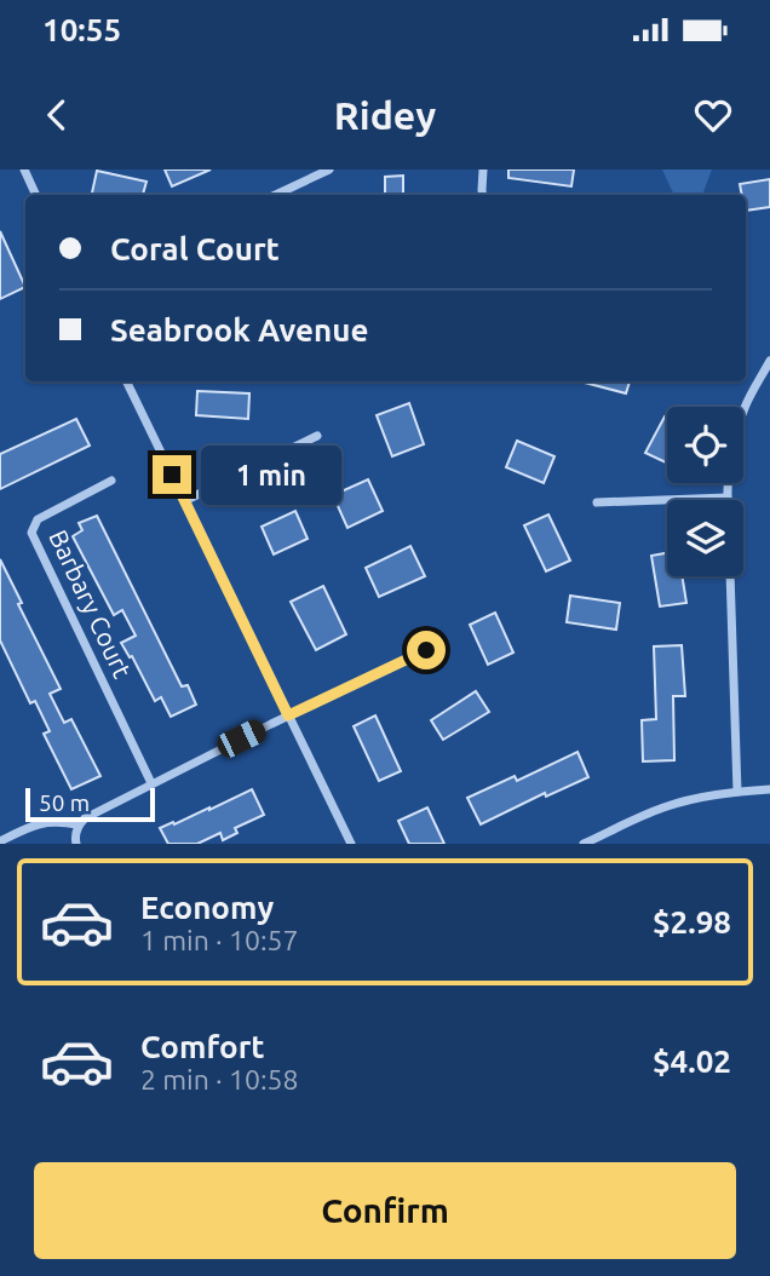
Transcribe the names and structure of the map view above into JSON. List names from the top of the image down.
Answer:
{
  "streets": {
    "street": ["Barbary Court"]
  },
  "scale_bar": "50 m",
  "page": {
    "status": "10:55",
    "header": "Ridey",
    "banner": ["Coral Court", "Seabrook Avenue"],
    "bubble": "1 min",
    "scale": "50 m",
    "list": [
      {
        "name": "Economy",
        "note": "1 min · 10:57",
        "value": "$2.98"
      },
      {
        "name": "Comfort",
        "note": "2 min · 10:58",
        "value": "$4.02"
      }
    ],
    "buttons": "Confirm"
  }
}
